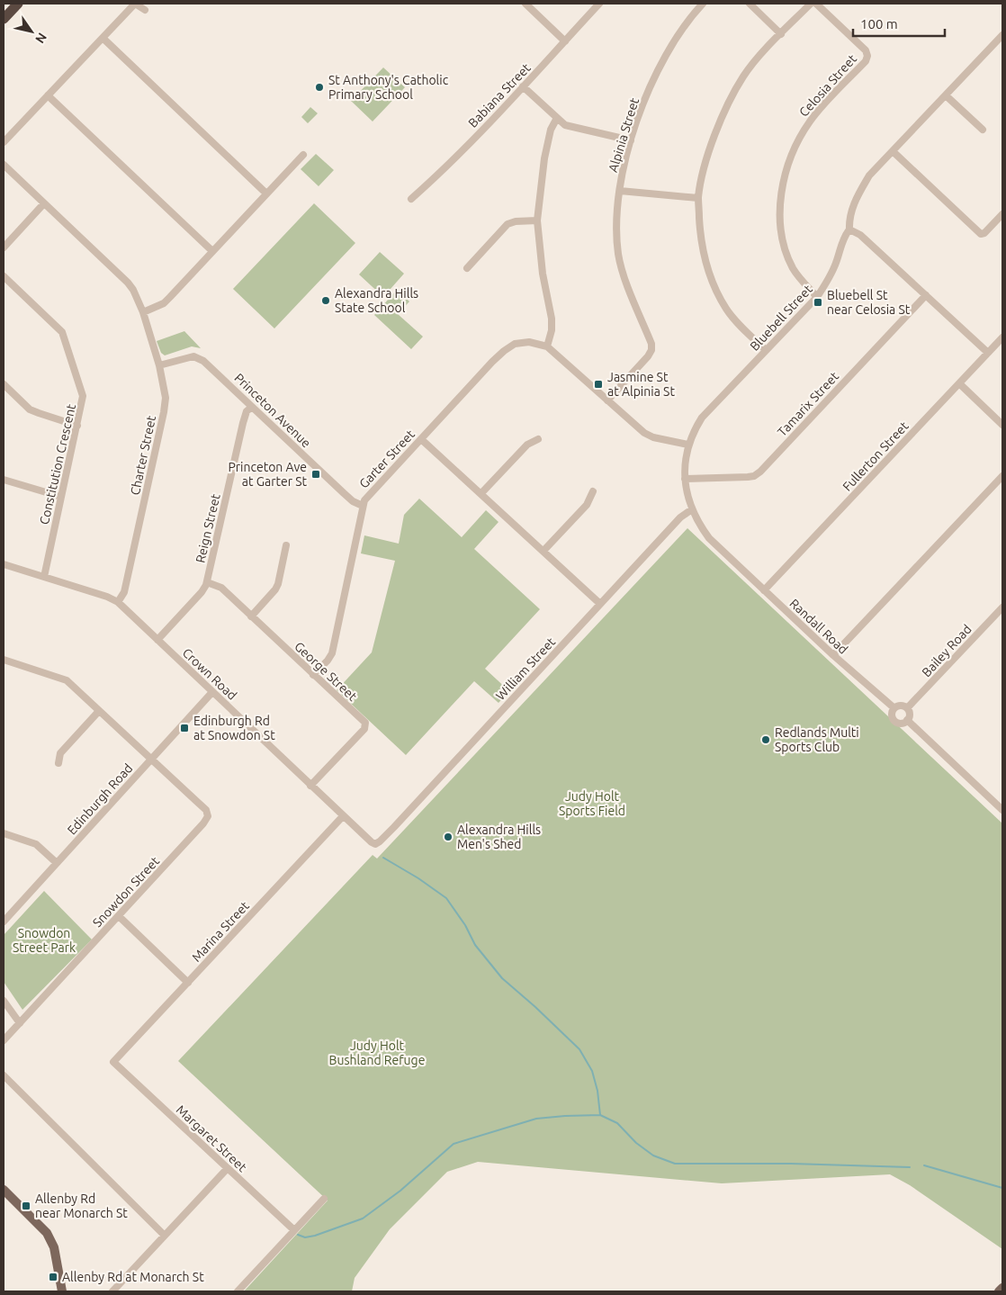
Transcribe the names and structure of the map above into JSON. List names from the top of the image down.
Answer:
{
  "streets": {
    "street": [
      "Celosia Street",
      "Babiana Street",
      "Alpinia Street",
      "Bluebell Street",
      "Tamarix Street",
      "Princeton Avenue",
      "Charter Street",
      "Fullerton Street",
      "Garter Street",
      "Constitution Crescent",
      "Reign Street",
      "Randall Road",
      "Bailey Road",
      "William Street",
      "George Street",
      "Crown Road",
      "Edinburgh Road",
      "Snowdon Street",
      "Marina Street",
      "Margaret Street"
    ]
  },
  "crossings": [
    ["Celosia Street", "Bluebell Street"],
    ["Bluebell Street", "Tamarix Street"],
    ["Bluebell Street", "Randall Road"],
    ["Bluebell Street", "William Street"],
    ["Princeton Avenue", "Charter Street"],
    ["Princeton Avenue", "Garter Street"],
    ["Princeton Avenue", "Reign Street"],
    ["Charter Street", "Crown Road"],
    ["Fullerton Street", "Randall Road"],
    ["Garter Street", "George Street"],
    ["Constitution Crescent", "Crown Road"],
    ["Reign Street", "George Street"],
    ["Reign Street", "Crown Road"],
    ["Randall Road", "Bailey Road"],
    ["William Street", "Crown Road"],
    ["George Street", "Crown Road"],
    ["Crown Road", "Edinburgh Road"],
    ["Crown Road", "Marina Street"],
    ["Edinburgh Road", "Snowdon Street"],
    ["Marina Street", "Margaret Street"]
  ],
  "parks": ["Judy Holt Sports Field", "Snowdon Street Park", "Judy Holt Bushland Refuge"],
  "places": {
    "other": [
      "St Anthony's Catholic Primary School",
      "Alexandra Hills State School",
      "Redlands Multi Sports Club",
      "Alexandra Hills Men's Shed"
    ],
    "transit": [
      "Bluebell St near Celosia St",
      "Jasmine St at Alpinia St",
      "Princeton Ave at Garter St",
      "Edinburgh Rd at Snowdon St",
      "Allenby Rd near Monarch St",
      "Allenby Rd at Monarch St"
    ]
  },
  "scale_bar": "100 m",
  "north": "bottom right"
}
